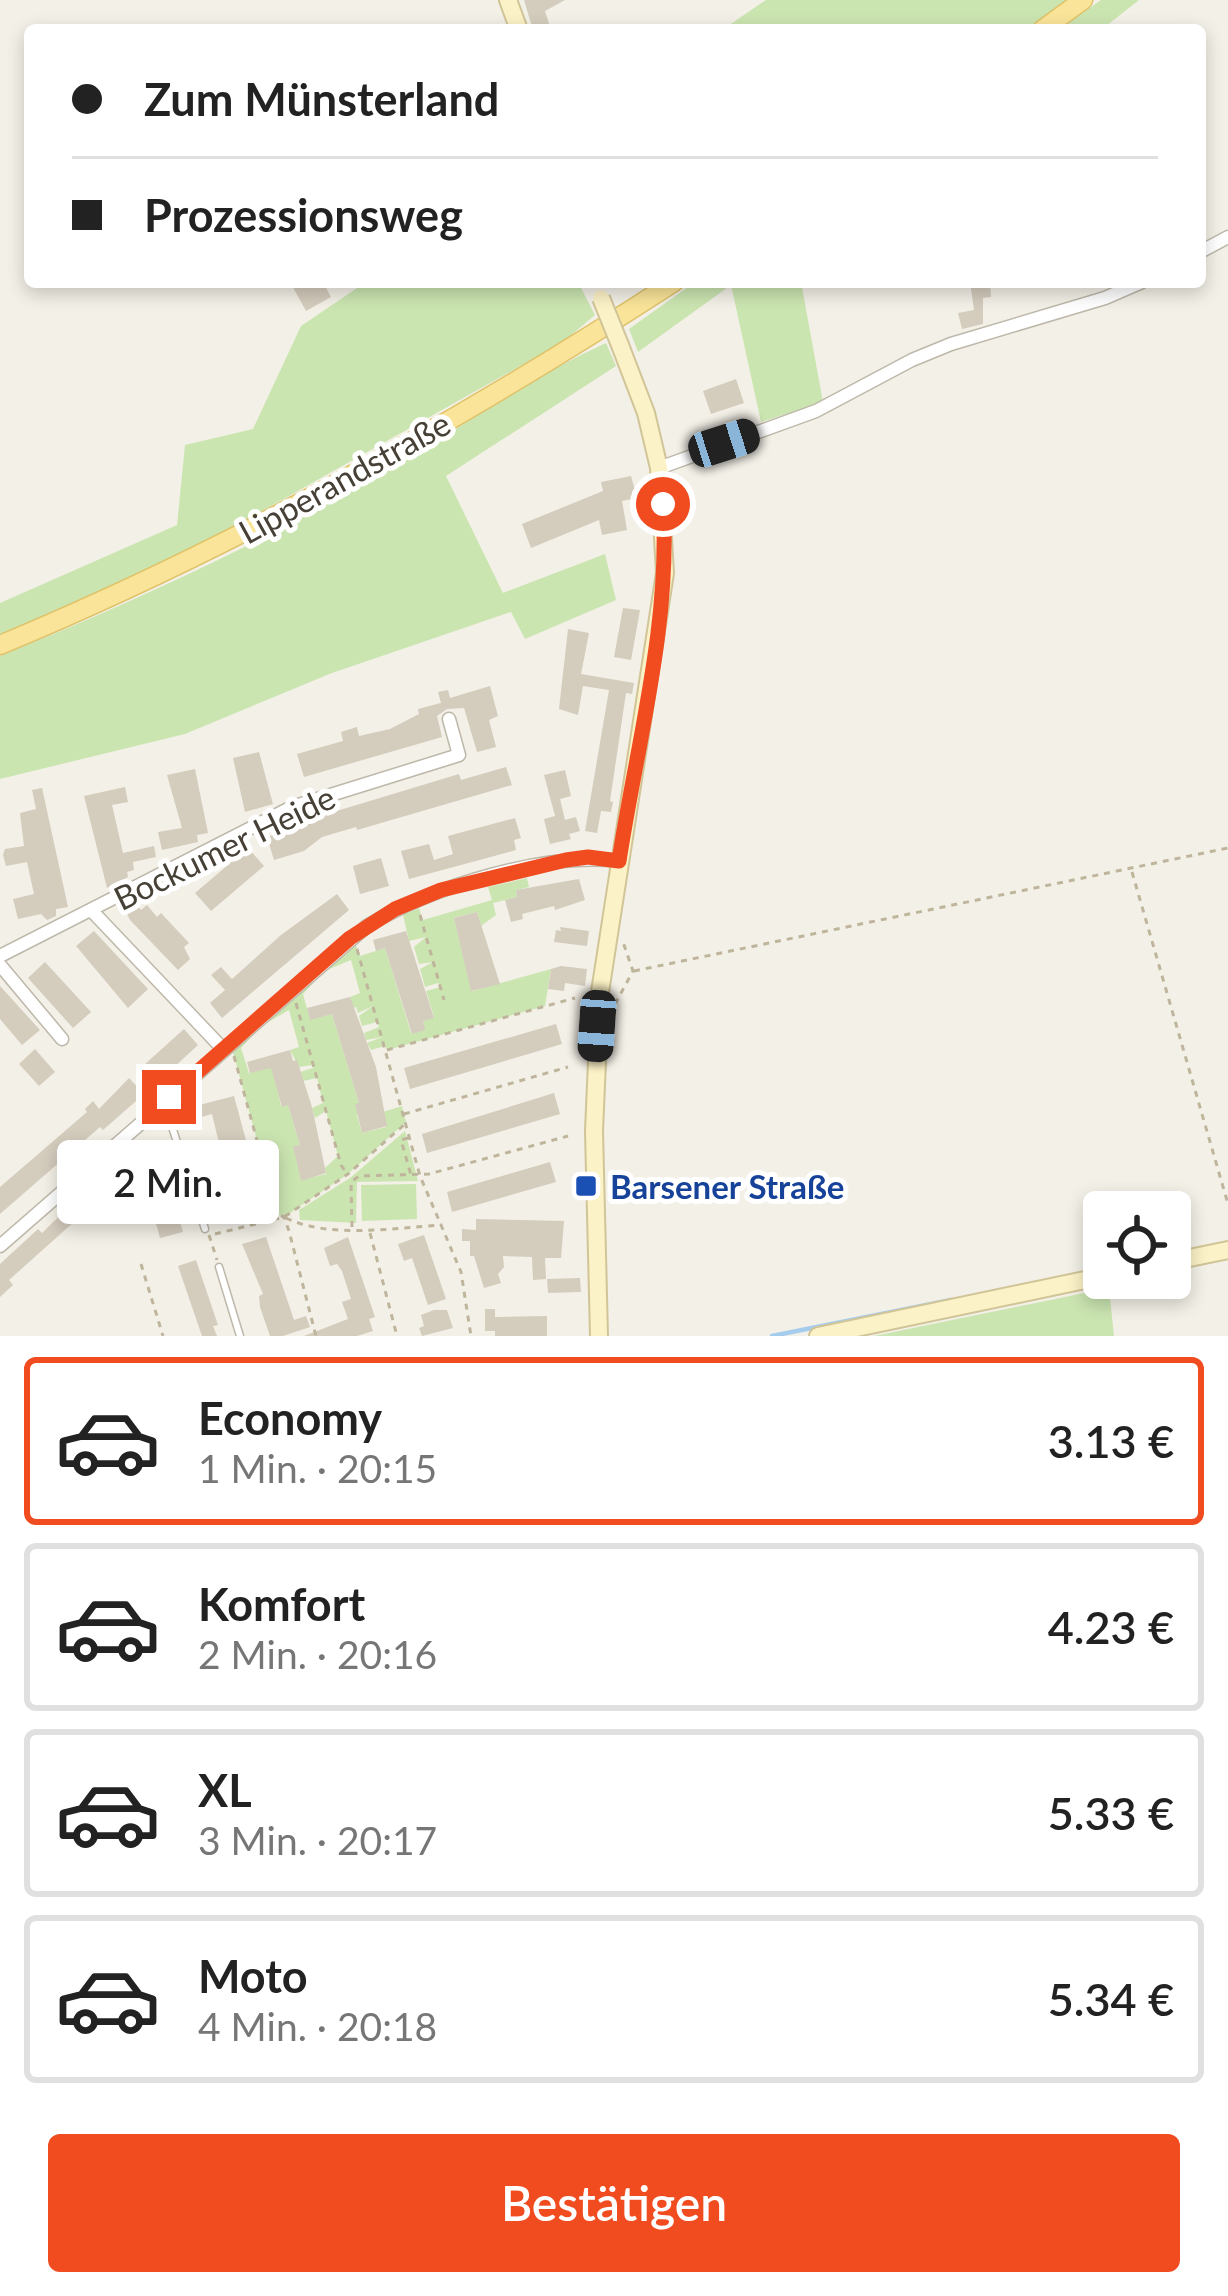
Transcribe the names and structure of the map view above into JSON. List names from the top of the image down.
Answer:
{
  "streets": {
    "main road": ["Lipperandstraße"],
    "street": ["Bockumer Heide"]
  },
  "places": {
    "transit": ["Barsener Straße"]
  },
  "page": {
    "banner": ["Zum Münsterland", "Prozessionsweg"],
    "bubble": "2 Min.",
    "list": [
      {
        "name": "Economy",
        "note": "1 Min. · 20:15",
        "value": "3.13 €"
      },
      {
        "name": "Komfort",
        "note": "2 Min. · 20:16",
        "value": "4.23 €"
      },
      {
        "name": "XL",
        "note": "3 Min. · 20:17",
        "value": "5.33 €"
      },
      {
        "name": "Moto",
        "note": "4 Min. · 20:18",
        "value": "5.34 €"
      }
    ],
    "buttons": "Bestätigen"
  }
}
